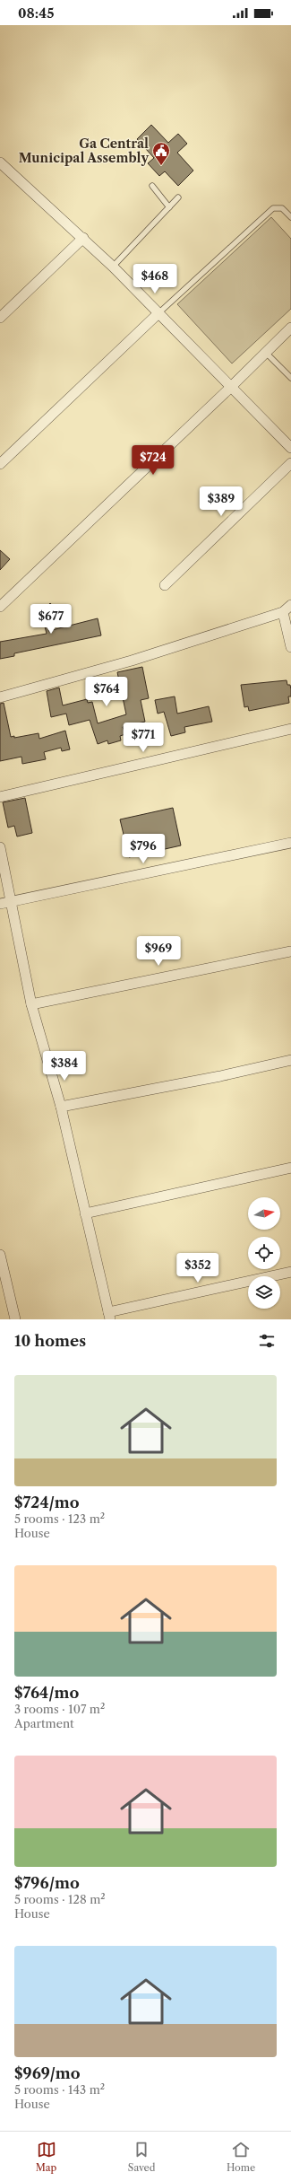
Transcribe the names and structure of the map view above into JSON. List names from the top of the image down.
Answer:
{
  "places": {
    "public building": ["Ga Central Municipal Assembly"]
  },
  "north": "right",
  "page": {
    "status": "08:45",
    "price": [
      "$468",
      "$724",
      "$389",
      "$677",
      "$764",
      "$771",
      "$796",
      "$969",
      "$384",
      "$352"
    ],
    "heading": "10 homes",
    "list": [
      {
        "name": "$724/mo",
        "note": "5 rooms · 123 m² · House"
      },
      {
        "name": "$764/mo",
        "note": "3 rooms · 107 m² · Apartment"
      },
      {
        "name": "$796/mo",
        "note": "5 rooms · 128 m² · House"
      },
      {
        "name": "$969/mo",
        "note": "5 rooms · 143 m² · House"
      }
    ],
    "tabs": ["Map", "Saved", "Home"]
  }
}
